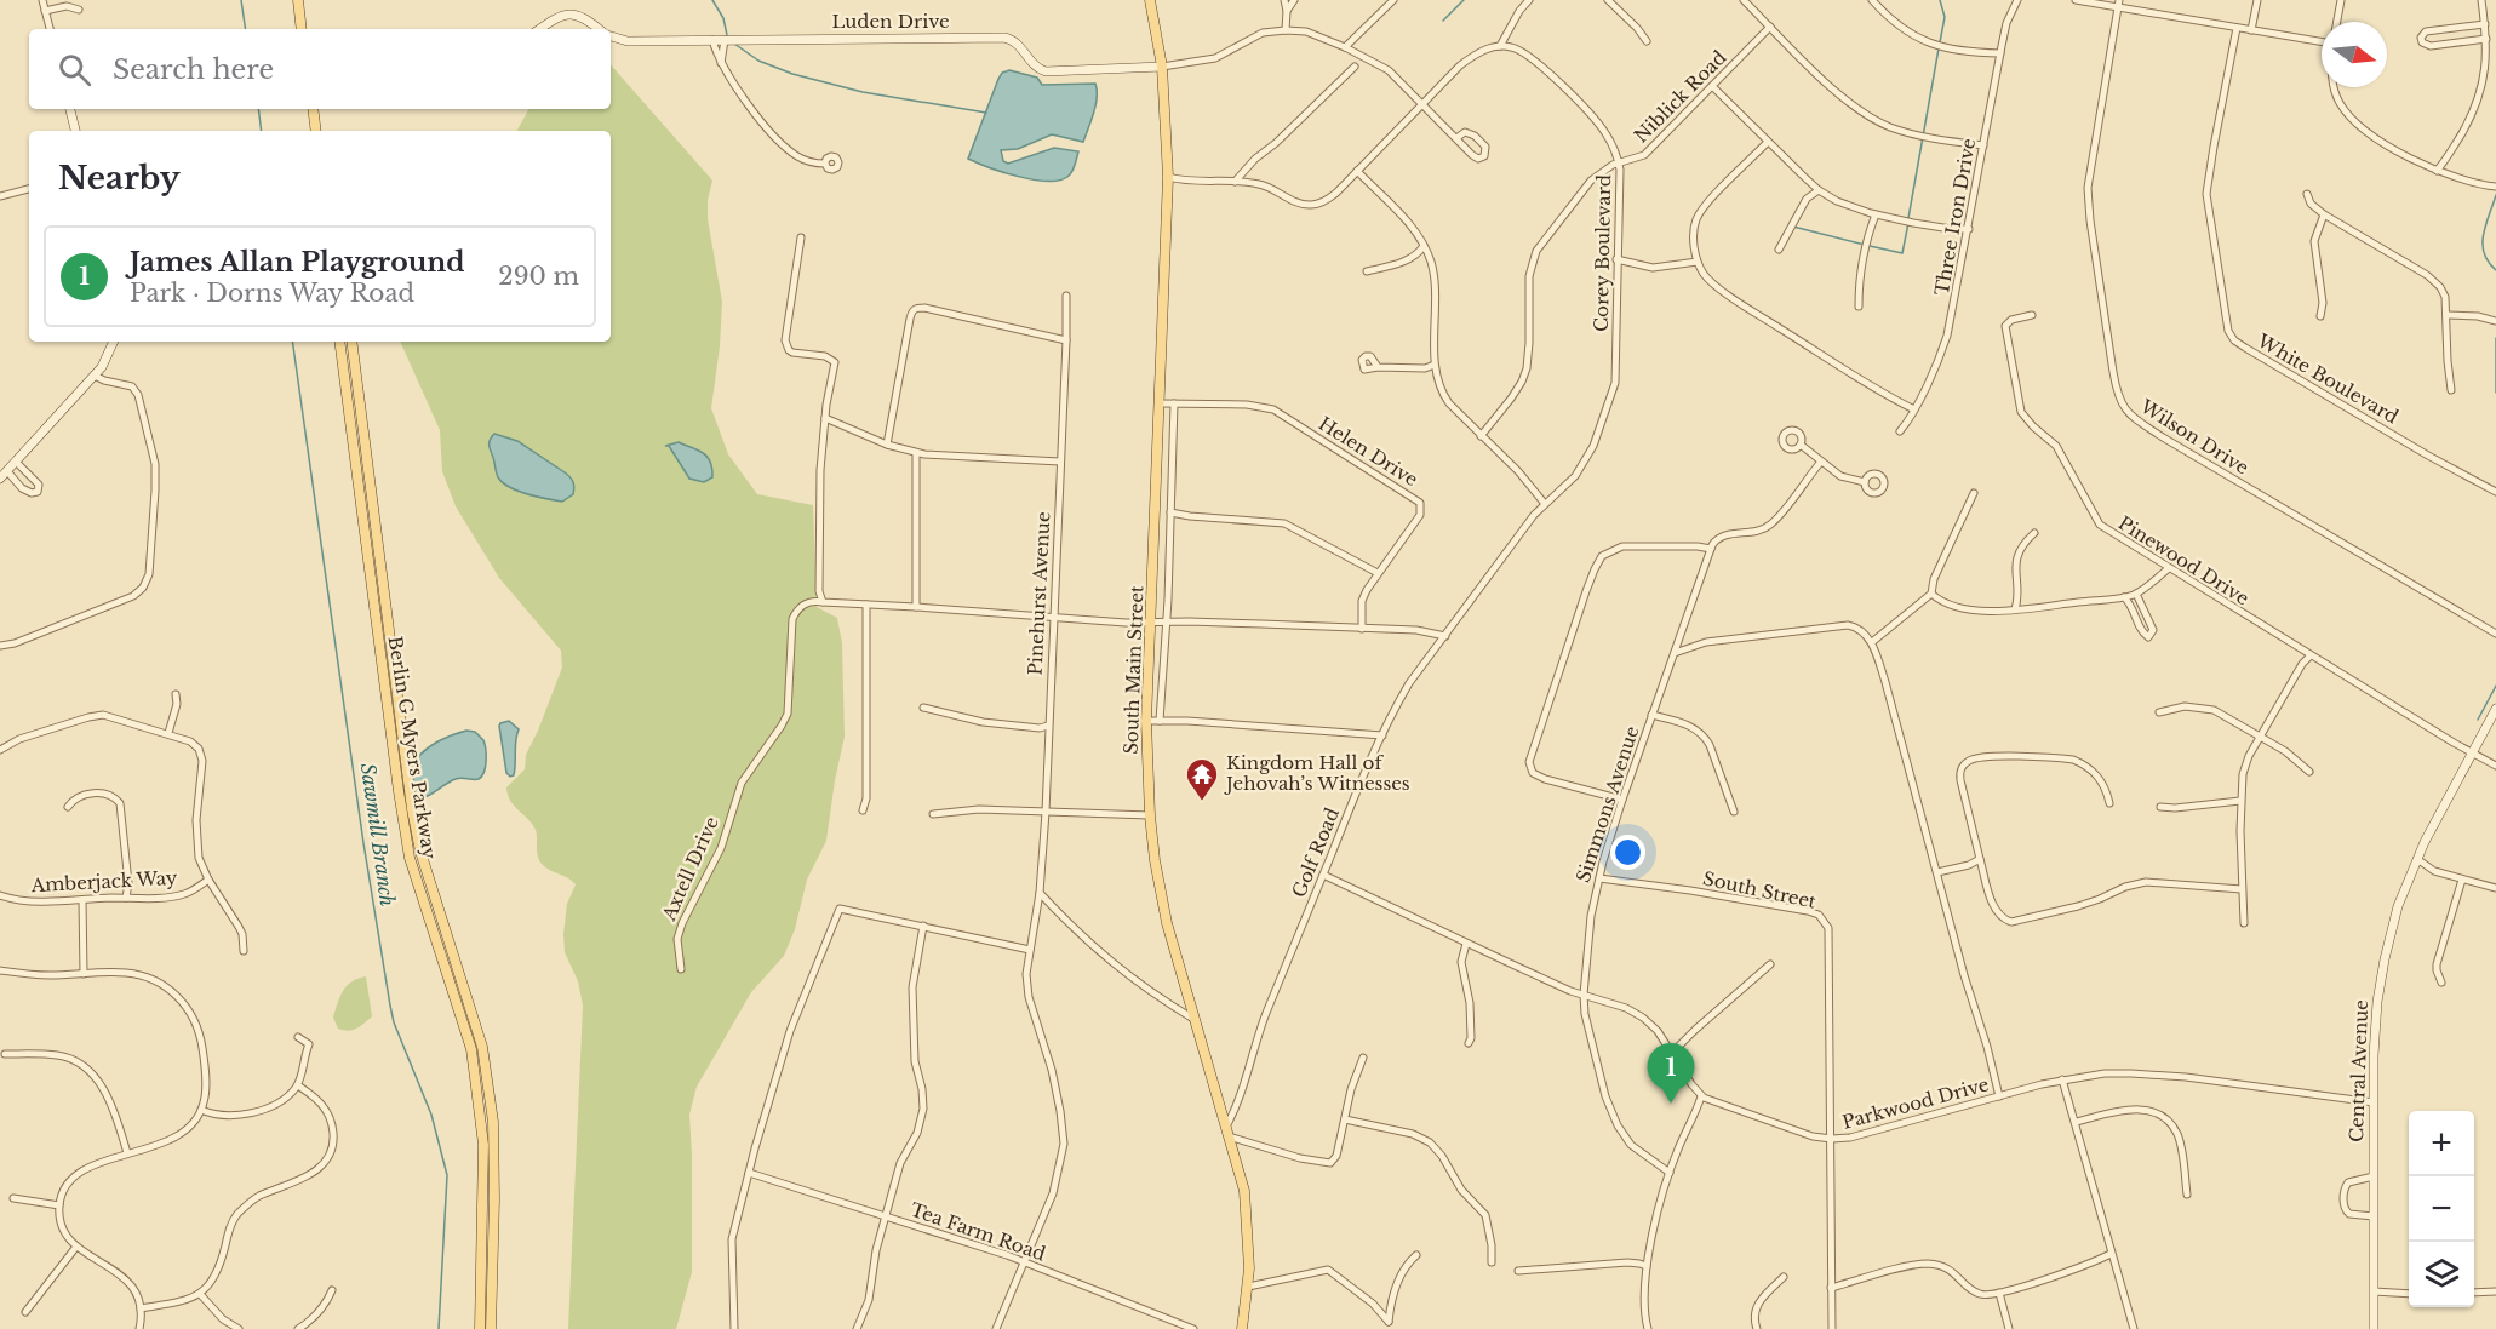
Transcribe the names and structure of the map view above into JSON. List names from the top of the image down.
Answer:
{
  "streets": {
    "main road": ["South Main Street", "Berlin G Myers Parkway"],
    "street": [
      "Luden Drive",
      "Niblick Road",
      "Three Iron Drive",
      "Corey Boulevard",
      "White Boulevard",
      "Wilson Drive",
      "Helen Drive",
      "Pinewood Drive",
      "Pinehurst Avenue",
      "Simmons Avenue",
      "Golf Road",
      "Axtell Drive",
      "Amberjack Way",
      "South Street",
      "Central Avenue",
      "Parkwood Drive",
      "Tea Farm Road"
    ]
  },
  "crossings": [
    ["Luden Drive", "South Main Street"],
    ["Niblick Road", "Corey Boulevard"],
    ["Corey Boulevard", "Golf Road"],
    ["Helen Drive", "South Main Street"],
    ["Pinewood Drive", "Central Avenue"],
    ["Pinehurst Avenue", "Tea Farm Road"],
    ["South Main Street", "Golf Road"],
    ["Simmons Avenue", "South Street"],
    ["Simmons Avenue", "Parkwood Drive"],
    ["Golf Road", "Parkwood Drive"],
    ["South Street", "Parkwood Drive"],
    ["Central Avenue", "Parkwood Drive"]
  ],
  "water": ["Sawmill Branch"],
  "places": {
    "temple": ["Kingdom Hall of Jehovah’s Witnesses"]
  },
  "north": "right",
  "page": {
    "search": "Search here",
    "heading": "Nearby",
    "list": [
      {
        "mark": "1",
        "name": "James Allan Playground",
        "note": "Park · Dorns Way Road",
        "value": "290 m"
      }
    ],
    "pins": "1",
    "map_buttons": ["+", "−"]
  }
}
